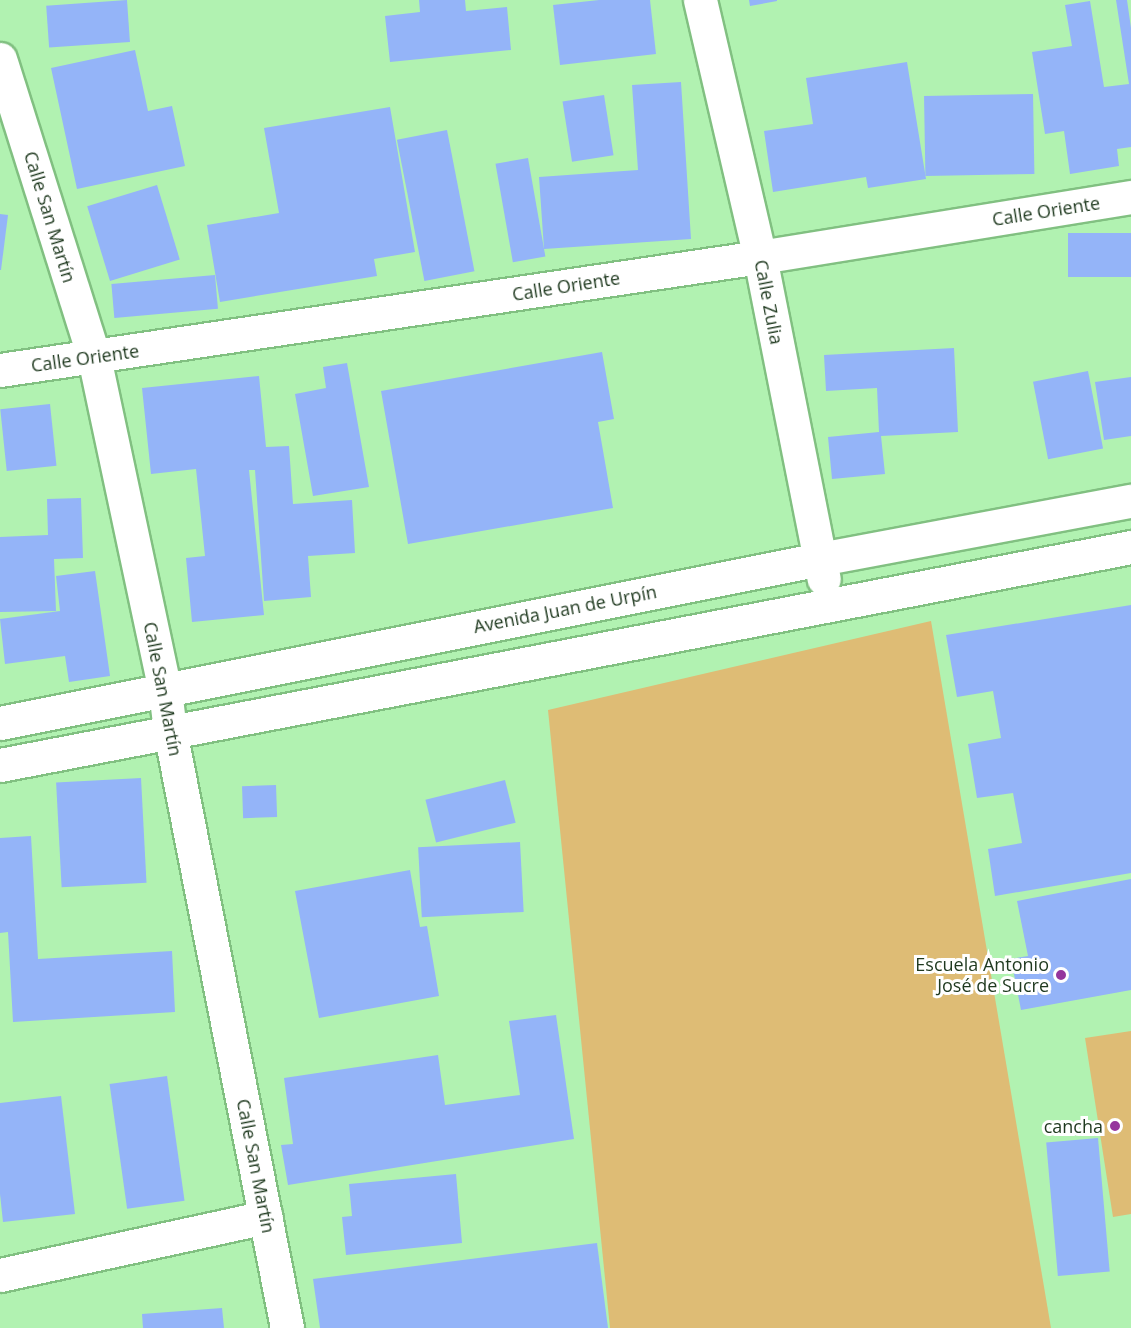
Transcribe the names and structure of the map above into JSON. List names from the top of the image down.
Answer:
{
  "streets": {
    "street": [
      "Calle Oriente",
      "Calle San Martín",
      "Calle Zulia",
      "Avenida Juan de Urpín"
    ]
  },
  "crossings": [
    ["Calle Oriente", "Calle San Martín"],
    ["Calle Oriente", "Calle Zulia"],
    ["Calle San Martín", "Avenida Juan de Urpín"],
    ["Calle Zulia", "Avenida Juan de Urpín"]
  ],
  "places": ["Escuela Antonio José de Sucre", "cancha"]
}
